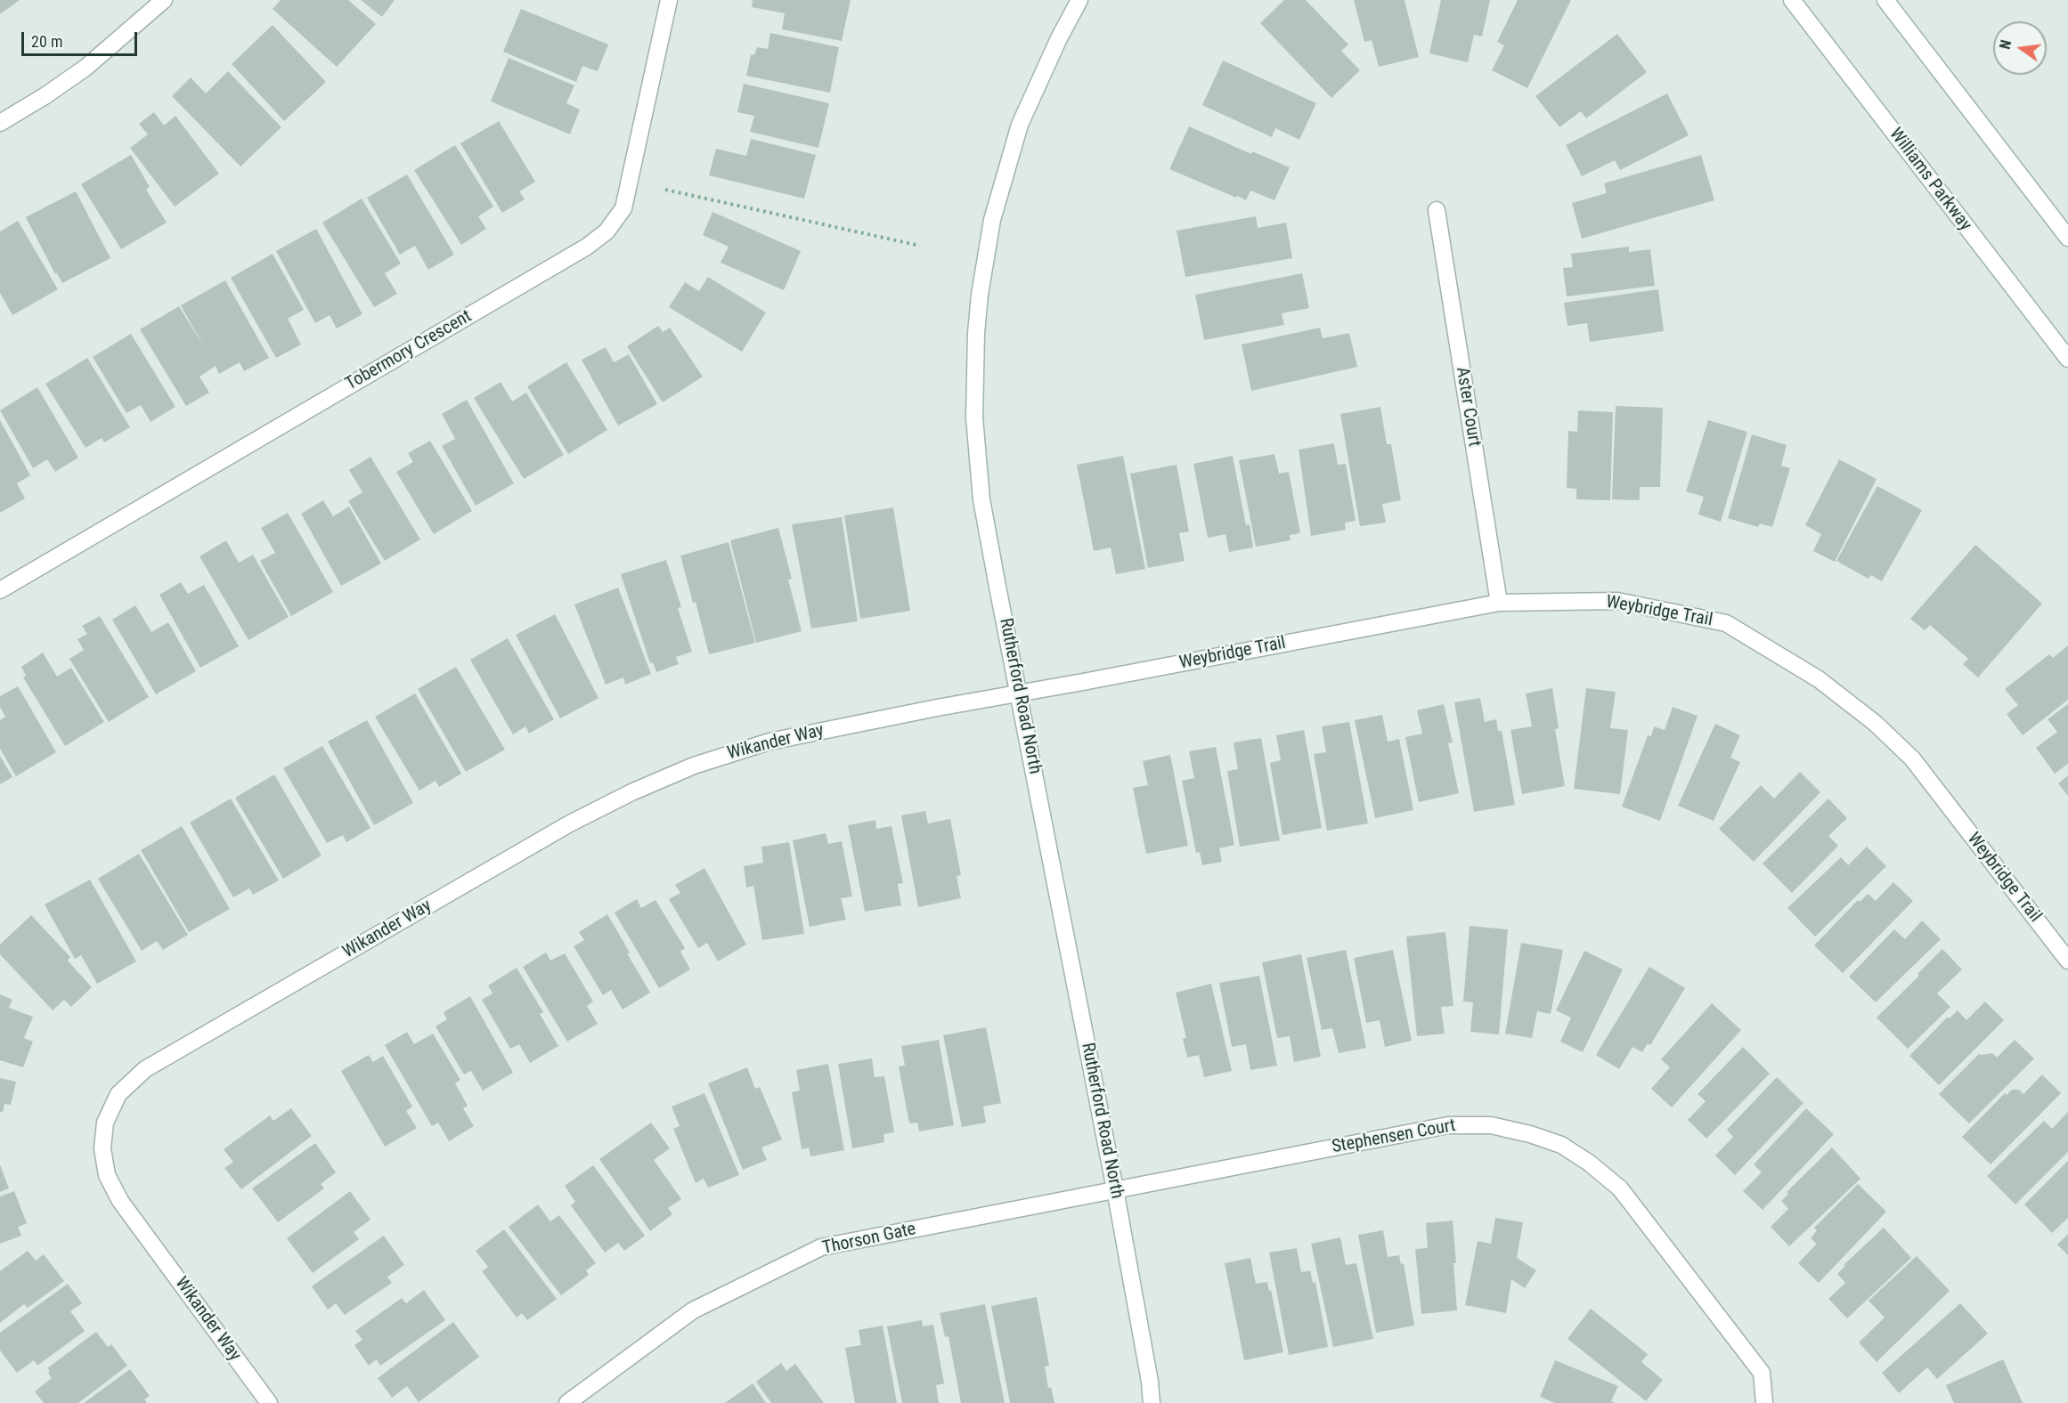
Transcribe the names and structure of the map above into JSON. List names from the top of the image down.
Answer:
{
  "streets": {
    "street": [
      "Williams Parkway",
      "Tobermory Crescent",
      "Aster Court",
      "Weybridge Trail",
      "Rutherford Road North",
      "Wikander Way",
      "Stephensen Court",
      "Thorson Gate"
    ]
  },
  "crossings": [
    ["Aster Court", "Weybridge Trail"],
    ["Weybridge Trail", "Rutherford Road North"],
    ["Weybridge Trail", "Wikander Way"],
    ["Rutherford Road North", "Wikander Way"],
    ["Rutherford Road North", "Stephensen Court"],
    ["Rutherford Road North", "Thorson Gate"],
    ["Stephensen Court", "Thorson Gate"]
  ],
  "scale_bar": "20 m",
  "north": "left"
}
